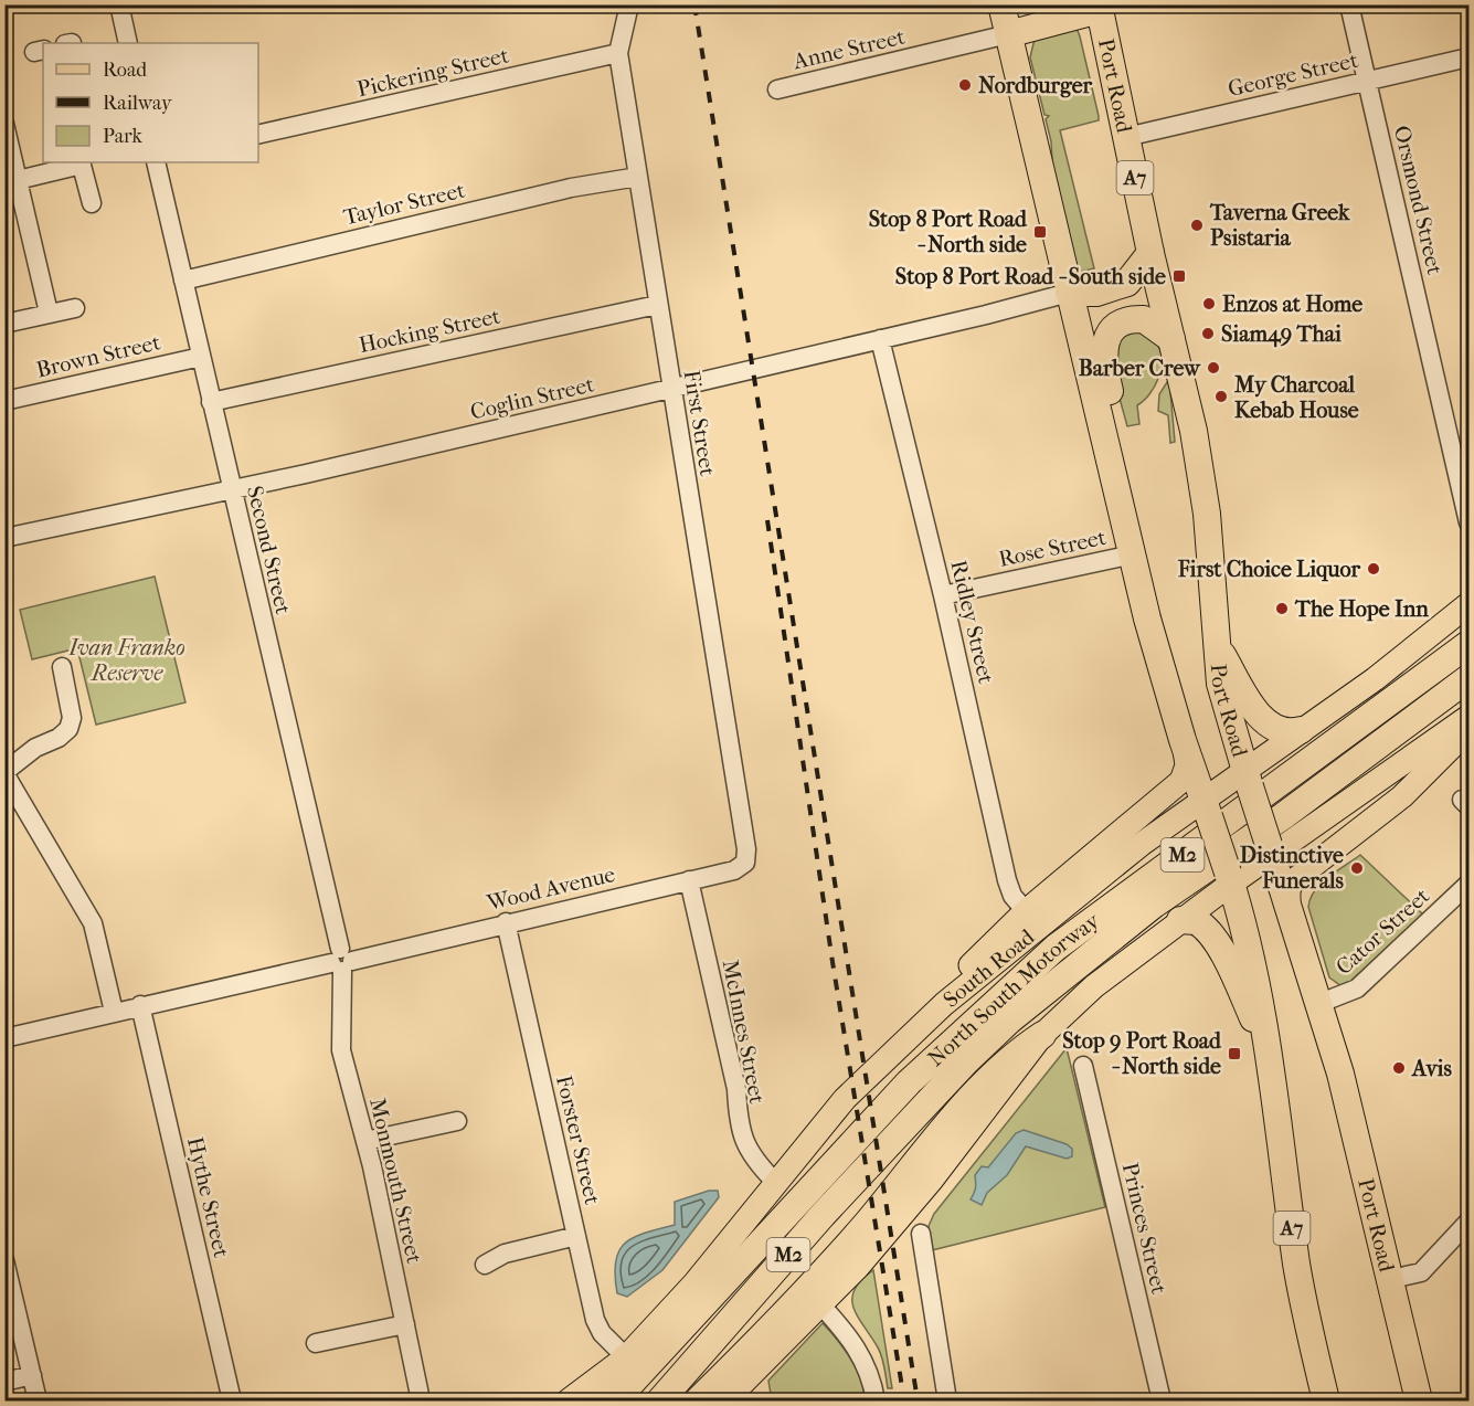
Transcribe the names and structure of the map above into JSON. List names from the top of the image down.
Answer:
{
  "streets": {
    "highway": [
      "Port Road",
      "A7",
      "M2",
      "North South Motorway"
    ],
    "main road": ["South Road"],
    "street": [
      "Anne Street",
      "Pickering Street",
      "George Street",
      "Orsmond Street",
      "Taylor Street",
      "Hocking Street",
      "Brown Street",
      "Coglin Street",
      "First Street",
      "Rose Street",
      "Second Street",
      "Ridley Street",
      "Wood Avenue",
      "Cator Street",
      "McInnes Street",
      "Forster Street",
      "Monmouth Street",
      "Hythe Street",
      "Princes Street"
    ]
  },
  "crossings": [
    ["Anne Street", "A7"],
    ["Pickering Street", "First Street"],
    ["George Street", "Port Road"],
    ["George Street", "Orsmond Street"],
    ["Port Road", "Cator Street"],
    ["Port Road", "South Road"],
    ["A7", "Coglin Street"],
    ["A7", "Rose Street"],
    ["A7", "South Road"],
    ["Taylor Street", "First Street"],
    ["Taylor Street", "Second Street"],
    ["Hocking Street", "First Street"],
    ["Hocking Street", "Second Street"],
    ["Brown Street", "Second Street"],
    ["Coglin Street", "First Street"],
    ["Coglin Street", "Second Street"],
    ["Coglin Street", "Ridley Street"],
    ["First Street", "Wood Avenue"],
    ["Rose Street", "Ridley Street"],
    ["Second Street", "Wood Avenue"],
    ["Second Street", "Monmouth Street"],
    ["Wood Avenue", "McInnes Street"],
    ["Wood Avenue", "Forster Street"],
    ["Wood Avenue", "Monmouth Street"],
    ["Wood Avenue", "Hythe Street"],
    ["South Road", "McInnes Street"],
    ["South Road", "Forster Street"]
  ],
  "parks": ["Ivan Franko Reserve"],
  "places": {
    "other": [
      "Nordburger",
      "Taverna Greek Psistaria",
      "Enzos at Home",
      "Siam49 Thai",
      "Barber Crew",
      "My Charcoal Kebab House",
      "First Choice Liquor",
      "The Hope Inn",
      "Distinctive Funerals",
      "Avis"
    ],
    "transit": ["Stop 8 Port Road - North side", "Stop 8 Port Road - South side", "Stop 9 Port Road - North side"]
  },
  "legend": ["Road", "Railway", "Park"]
}
